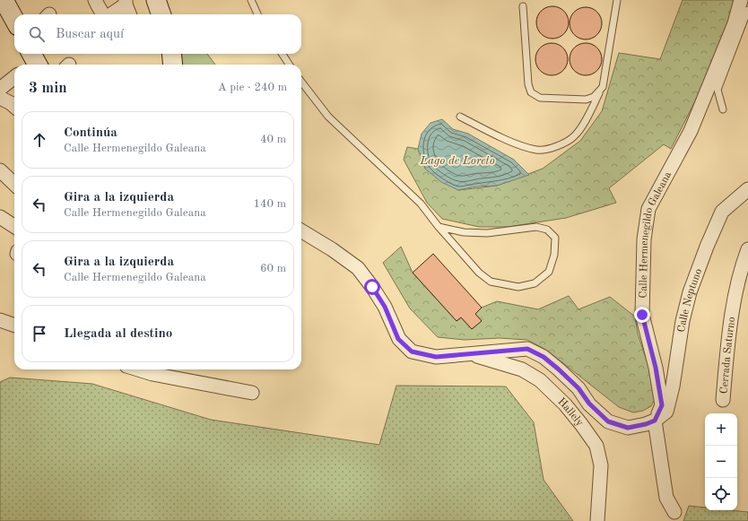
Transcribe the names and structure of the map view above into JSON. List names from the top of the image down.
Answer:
{
  "streets": {
    "street": [
      "Calle Hermenegildo Galeana",
      "Calle Neptuno",
      "Cerrada Saturno",
      "Hallely"
    ]
  },
  "crossings": [
    ["Calle Hermenegildo Galeana", "Calle Neptuno"]
  ],
  "water": ["Lago de Loreto"],
  "page": {
    "search": "Buscar aquí",
    "heading": ["3 min", "A pie · 240 m"],
    "list": [
      ["Continúa", "Calle Hermenegildo Galeana", "40 m"],
      ["Gira a la izquierda", "Calle Hermenegildo Galeana", "140 m"],
      ["Gira a la izquierda", "Calle Hermenegildo Galeana", "60 m"],
      "Llegada al destino"
    ],
    "map_buttons": ["+", "−"]
  }
}
